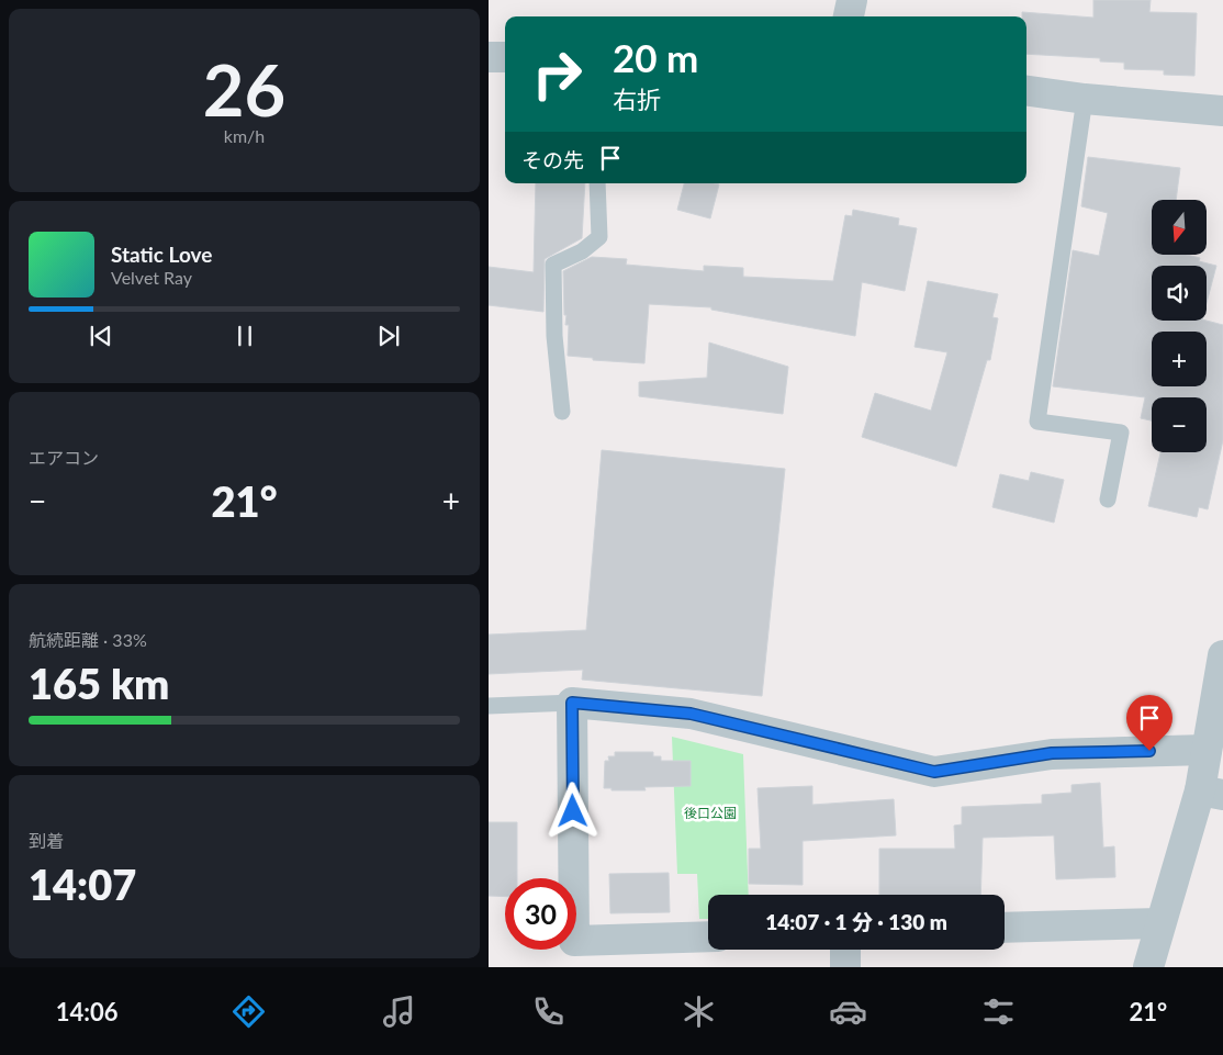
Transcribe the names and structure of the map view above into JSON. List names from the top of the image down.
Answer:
{
  "parks": ["後口公園"],
  "north": "bottom",
  "page": {
    "tile": [
      ["26", "km/h"],
      "エアコン",
      ["航続距離 · 33%", "165 km"],
      ["到着", "14:07"]
    ],
    "turn": ["20 m", "右折"],
    "then": "その先",
    "map_buttons": ["+", "−"],
    "song": ["Static Love", "Velvet Ray"],
    "heat": ["−", "21°", "+"],
    "limit": "30",
    "trip": "14:07 · 1 分 · 130 m",
    "tabs": ["14:06", "21°"]
  }
}
